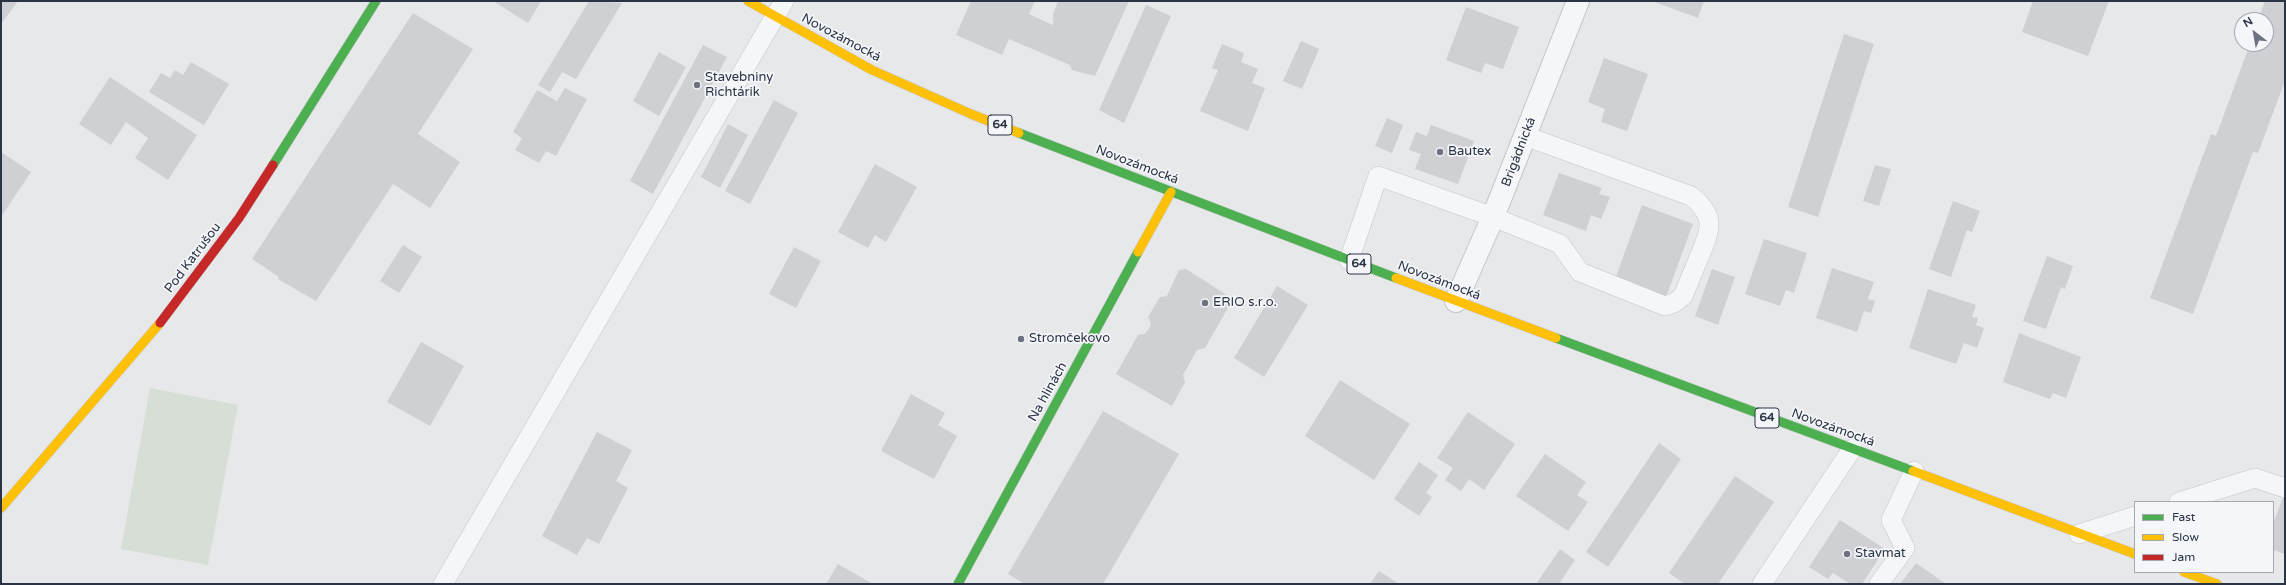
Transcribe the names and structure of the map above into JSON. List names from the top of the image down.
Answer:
{
  "streets": {
    "main road": [
      "Novozámocká",
      "64",
      "Pod Katrušou",
      "Na hlinách"
    ],
    "street": ["Brigádnická"]
  },
  "crossings": [
    ["Novozámocká", "Brigádnická"],
    ["Novozámocká", "Na hlinách"]
  ],
  "places": [
    "Stavebniny Richtárik",
    "Bautex",
    "ERIO s.r.o.",
    "Stromčekovo",
    "Stavmat"
  ],
  "legend": ["Fast", "Slow", "Jam"],
  "north": "top left"
}
